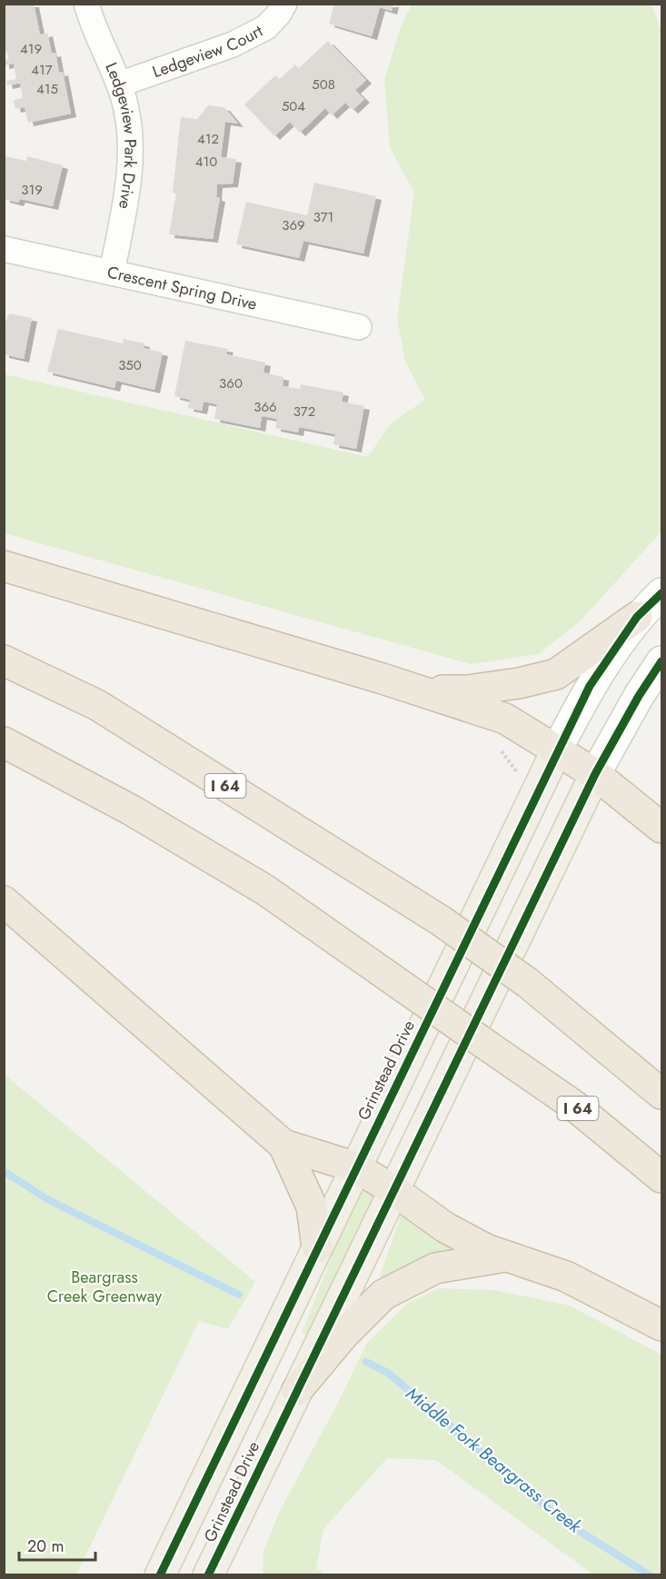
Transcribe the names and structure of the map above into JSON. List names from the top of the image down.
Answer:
{
  "streets": {
    "highway": ["I 64"],
    "main road": ["Grinstead Drive"],
    "street": ["Ledgeview Court", "Ledgeview Park Drive", "Crescent Spring Drive"]
  },
  "crossings": [
    ["Ledgeview Court", "Ledgeview Park Drive"],
    ["Ledgeview Park Drive", "Crescent Spring Drive"]
  ],
  "water": ["Middle Fork Beargrass Creek"],
  "parks": ["Beargrass Creek Greenway"],
  "house_numbers": [
    "419",
    "417",
    "508",
    "415",
    "504",
    "412",
    "410",
    "319",
    "371",
    "369",
    "350",
    "360",
    "366",
    "372"
  ],
  "scale_bar": "20 m"
}
